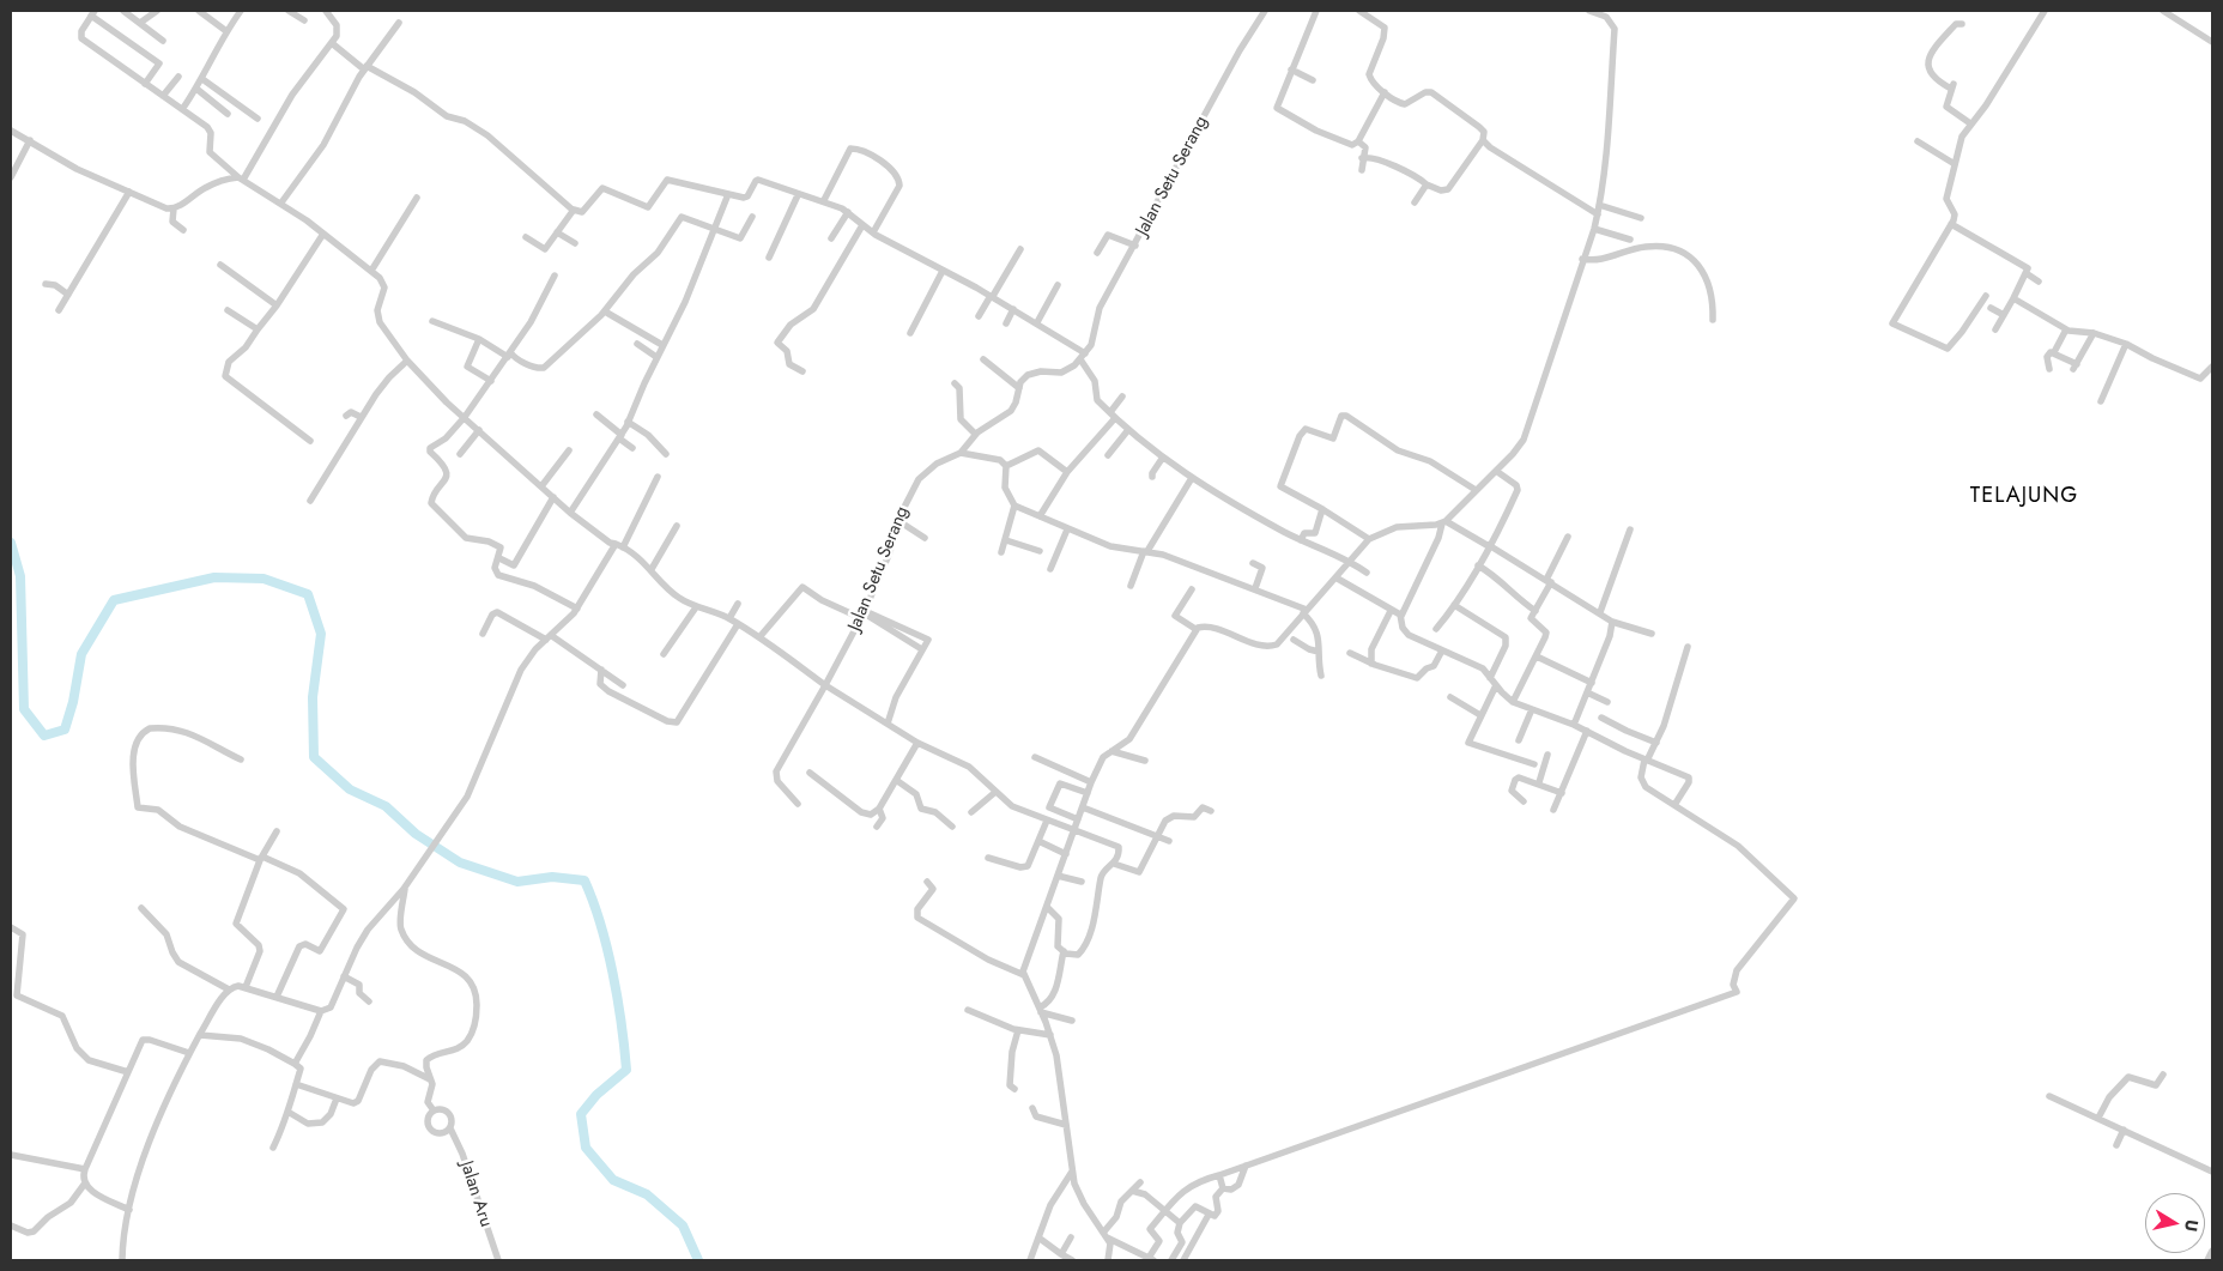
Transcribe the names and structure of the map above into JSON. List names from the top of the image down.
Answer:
{
  "streets": {
    "street": ["Jalan Setu Serang", "Jalan Aru"]
  },
  "districts": ["TELAJUNG"],
  "north": "right"
}
